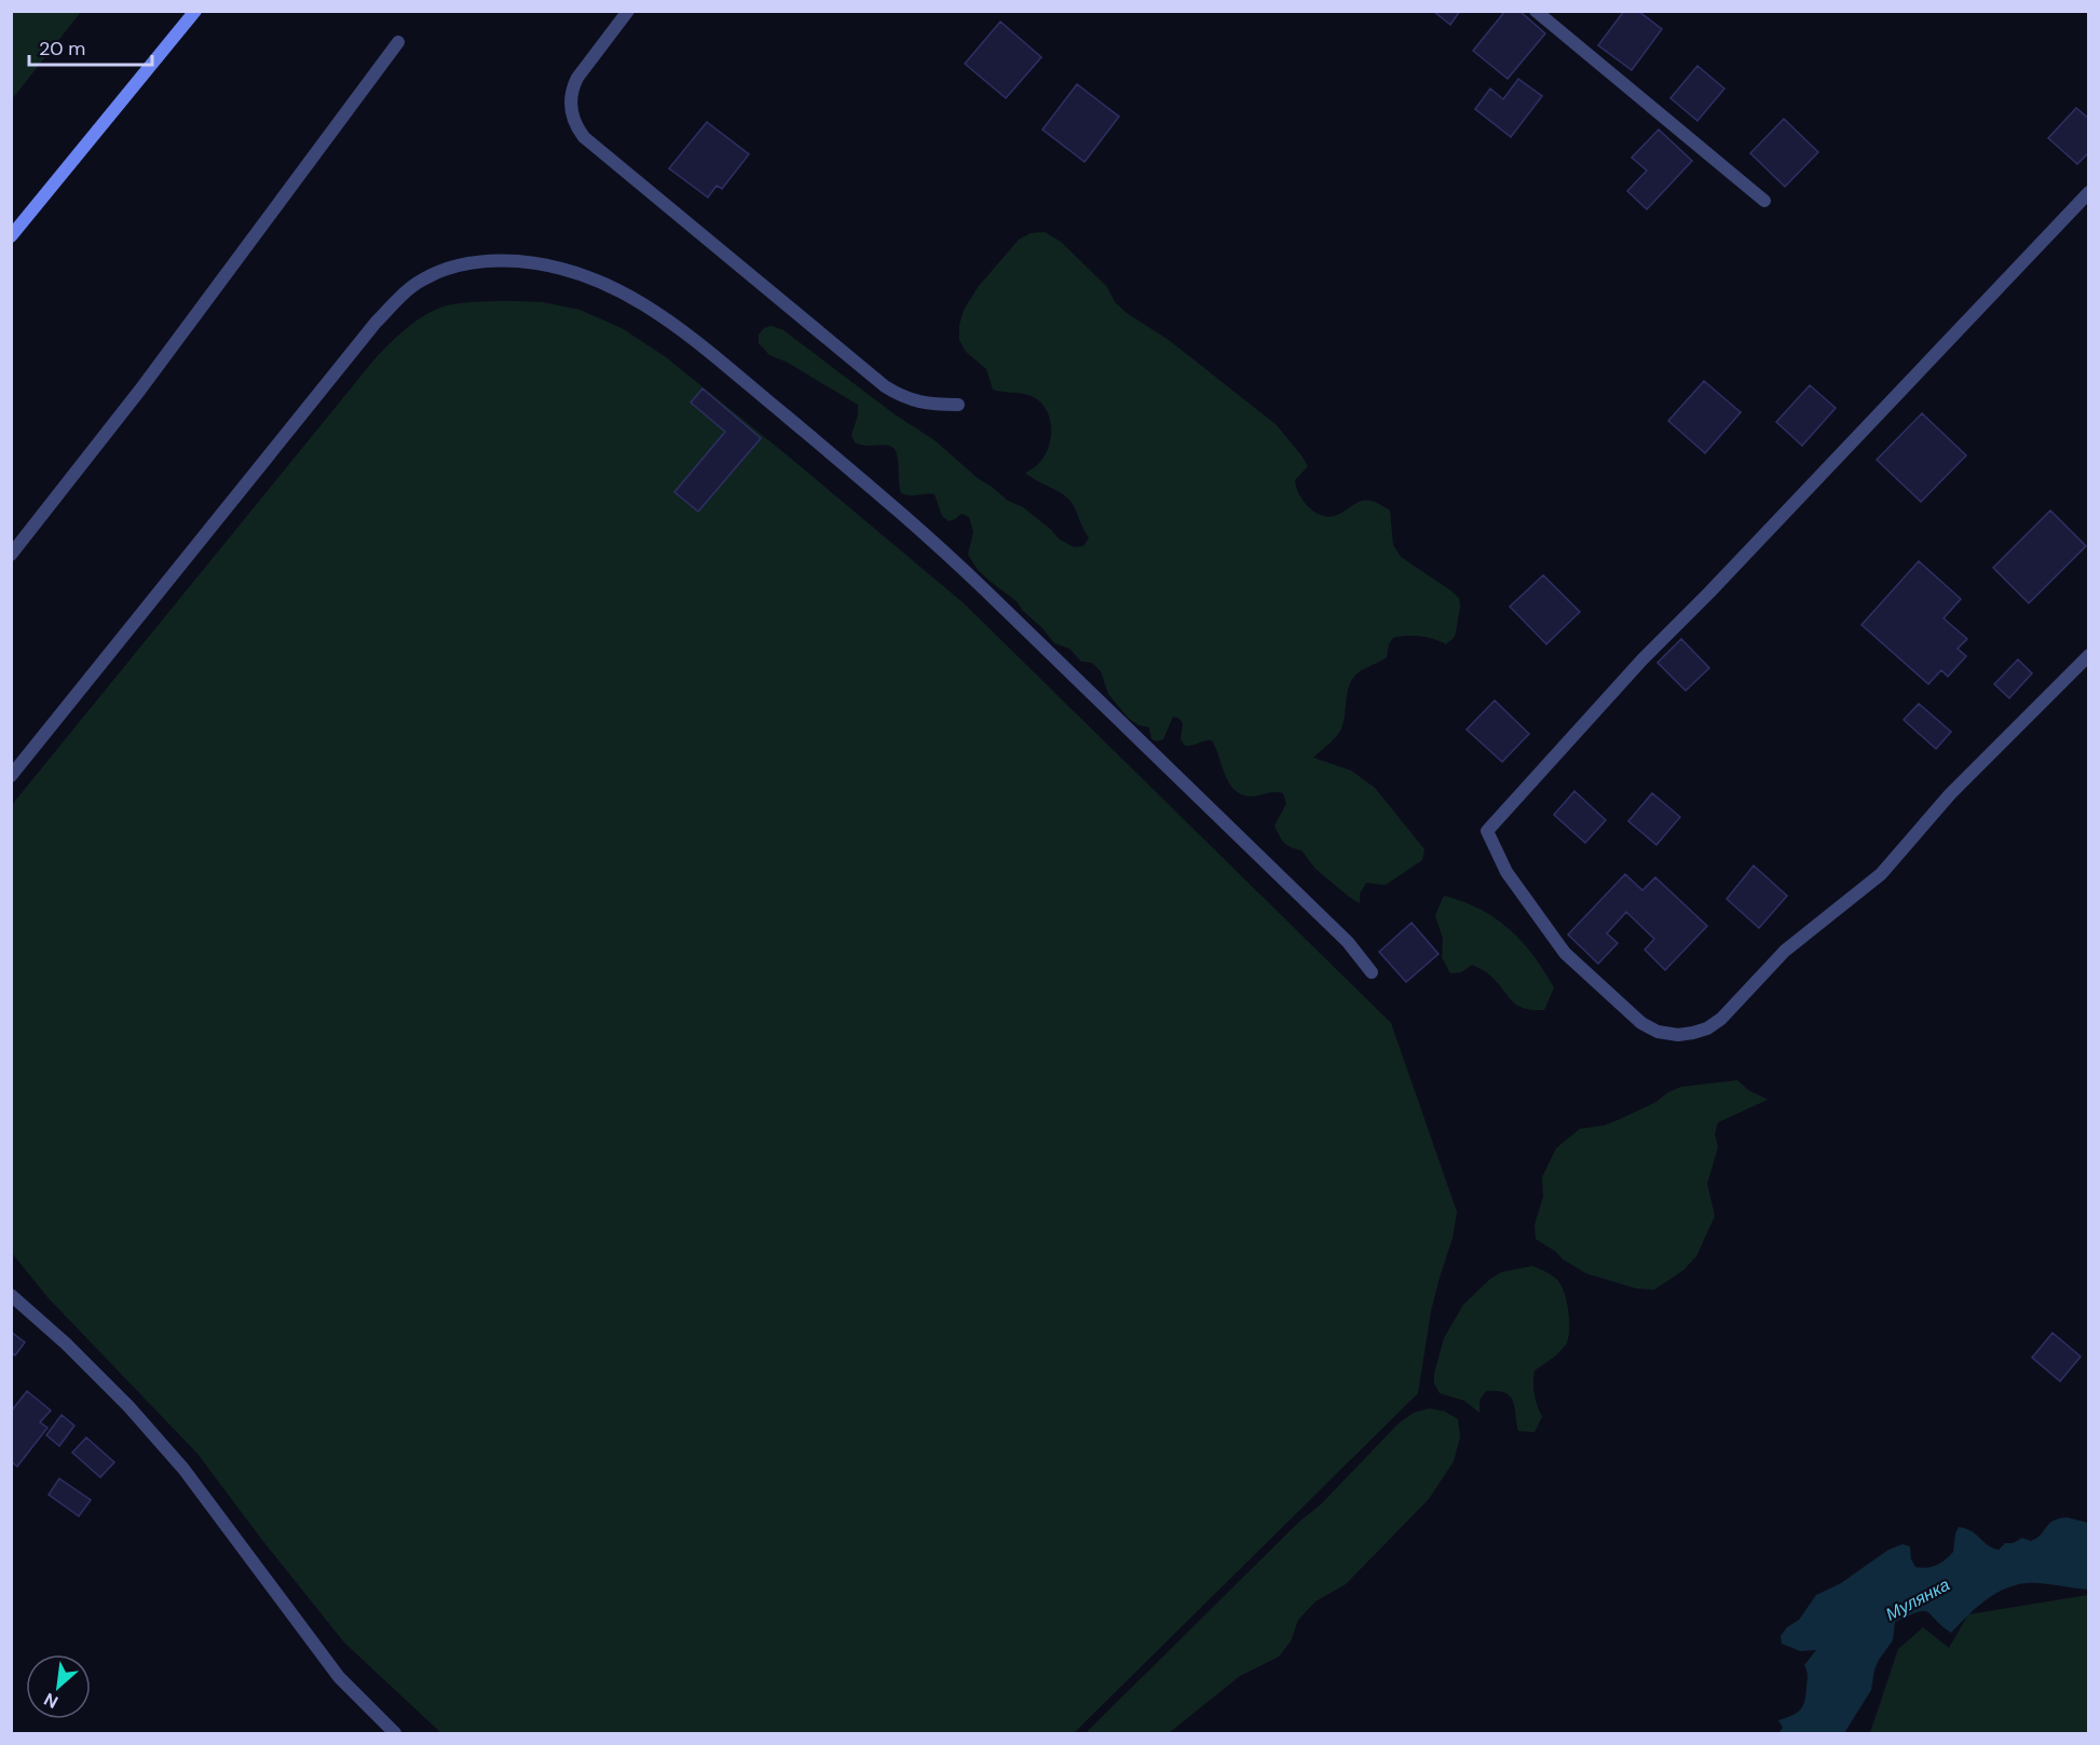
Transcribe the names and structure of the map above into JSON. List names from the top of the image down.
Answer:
{
  "water": ["Мулянка"],
  "scale_bar": "20 m",
  "north": "bottom left"
}
